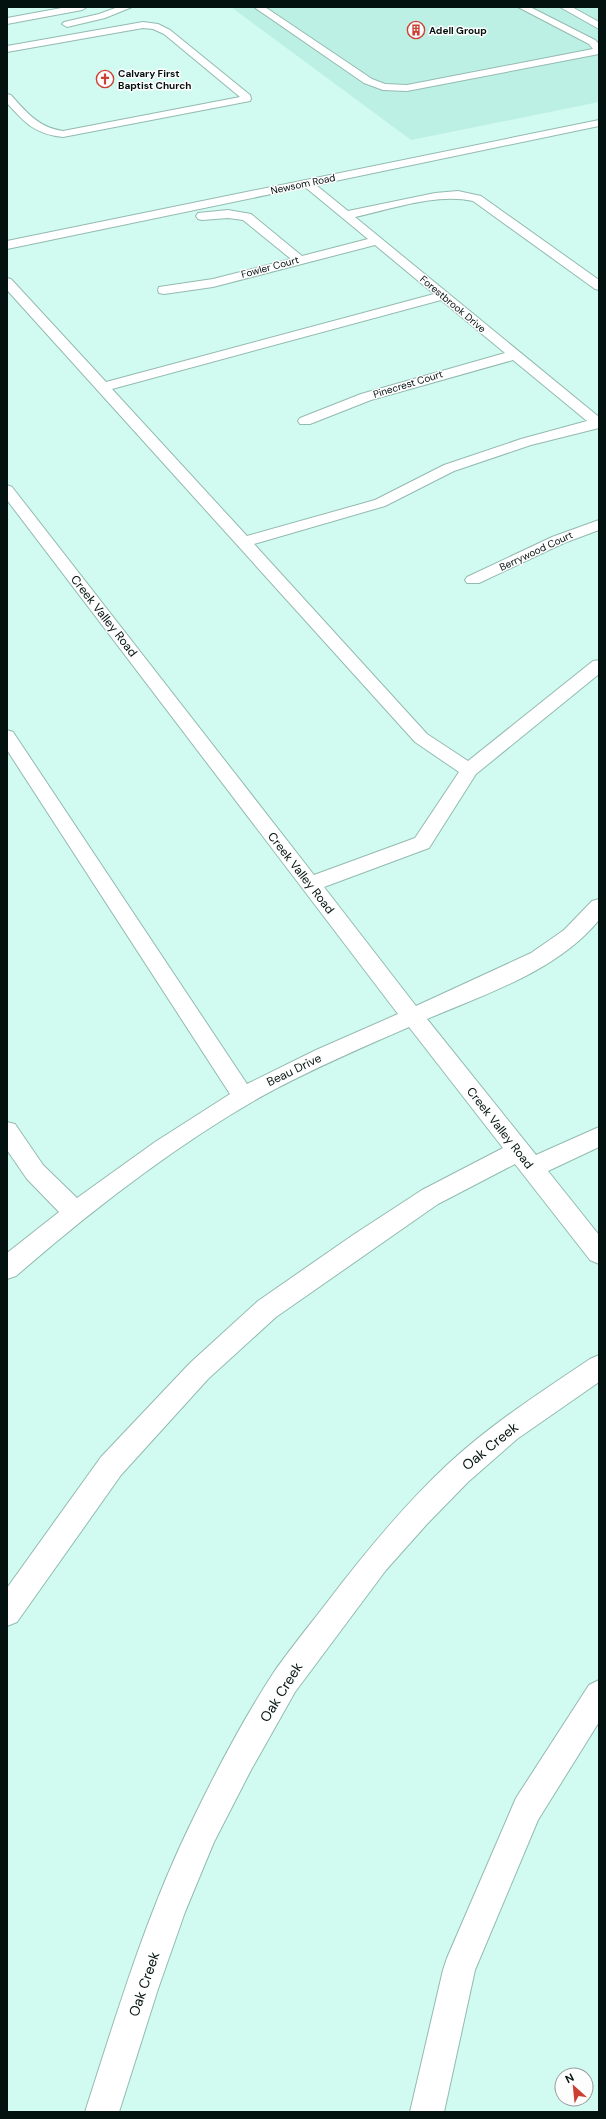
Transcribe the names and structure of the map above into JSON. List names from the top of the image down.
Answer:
{
  "streets": {
    "street": [
      "Newsom Road",
      "Fowler Court",
      "Forestbrook Drive",
      "Pinecrest Court",
      "Berrywood Court",
      "Creek Valley Road",
      "Beau Drive",
      "Oak Creek"
    ]
  },
  "crossings": [
    ["Newsom Road", "Forestbrook Drive"],
    ["Fowler Court", "Forestbrook Drive"],
    ["Forestbrook Drive", "Pinecrest Court"],
    ["Creek Valley Road", "Beau Drive"]
  ],
  "places": {
    "building": ["Adell Group"],
    "church": ["Calvary First Baptist Church"]
  },
  "north": "top left"
}
